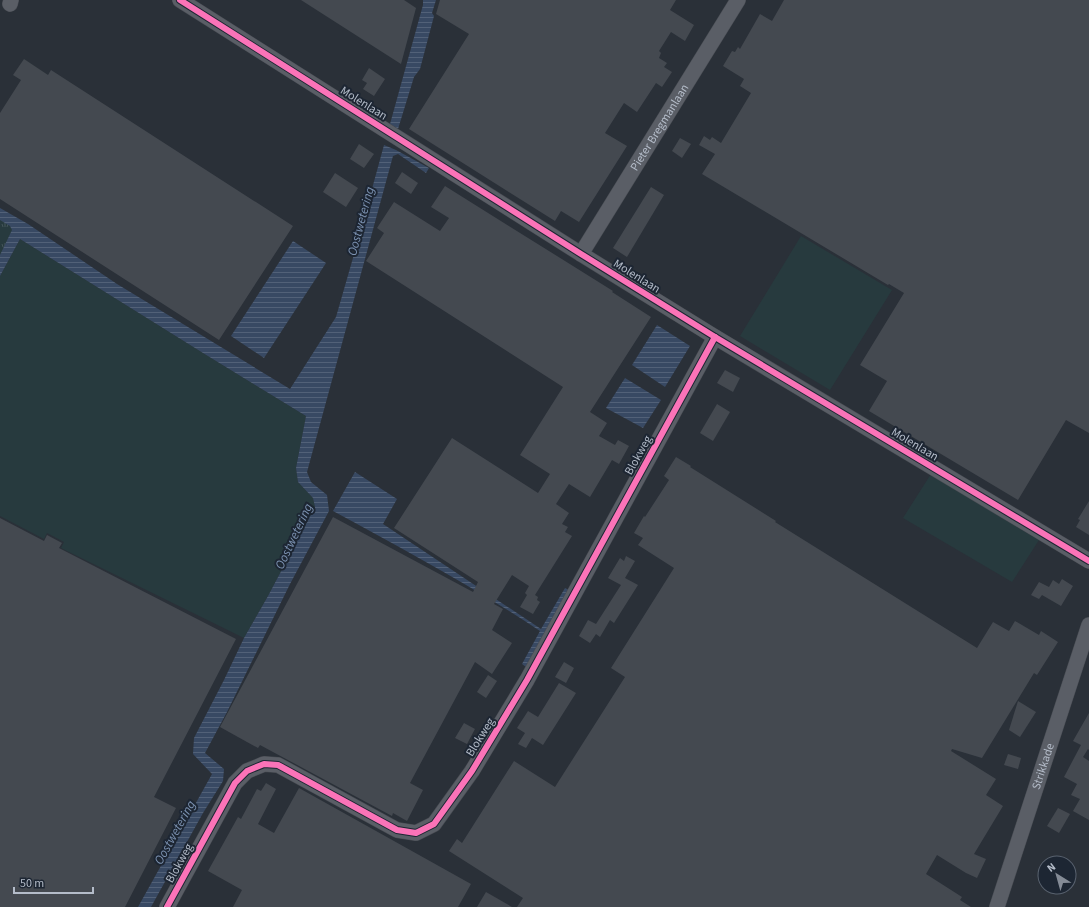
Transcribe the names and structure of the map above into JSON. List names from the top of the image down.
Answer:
{
  "streets": {
    "street": [
      "Molenlaan",
      "Pieter Bregmanlaan",
      "Blokweg",
      "Strikkade"
    ]
  },
  "crossings": [
    ["Molenlaan", "Pieter Bregmanlaan"],
    ["Molenlaan", "Blokweg"]
  ],
  "water": ["Oostwetering"],
  "scale_bar": "50 m",
  "north": "top left"
}
